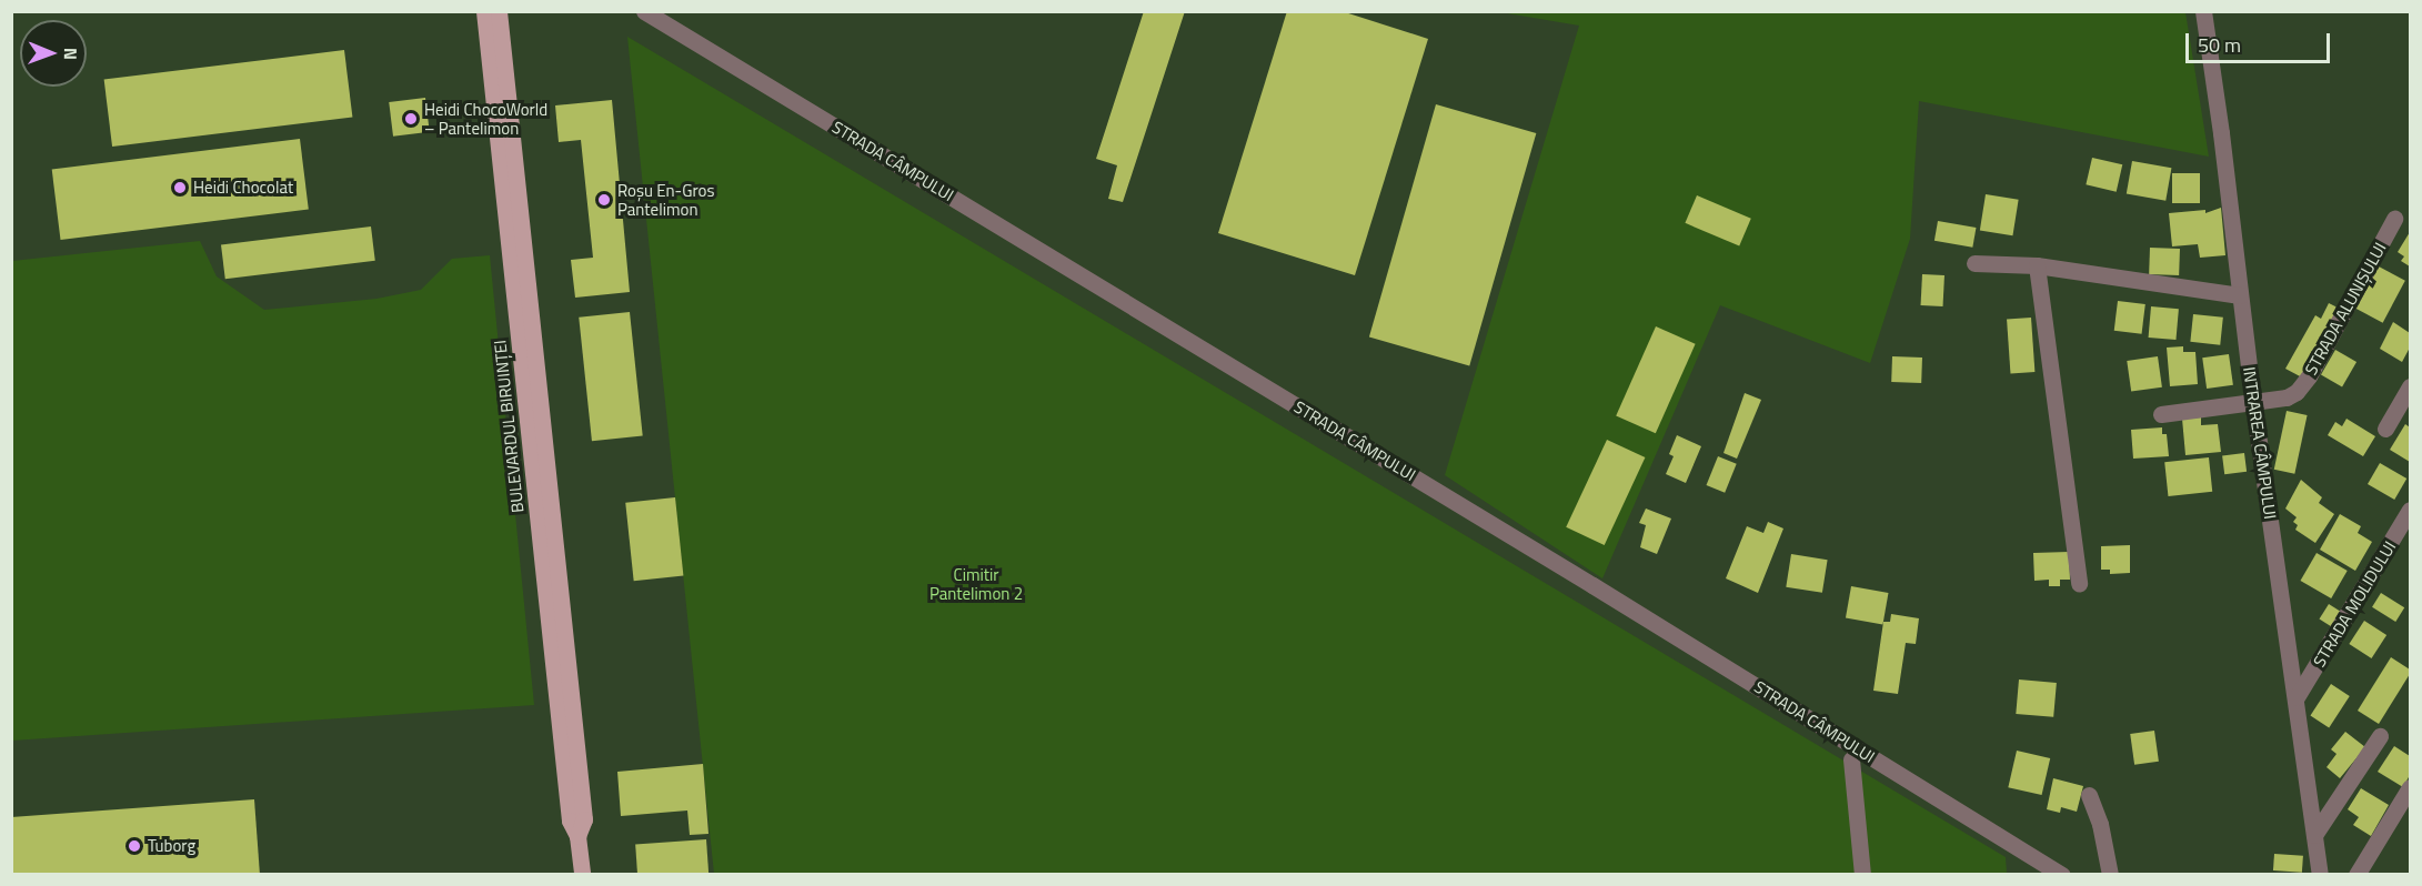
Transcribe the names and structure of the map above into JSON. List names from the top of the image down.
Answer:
{
  "streets": {
    "main road": ["BULEVARDUL BIRUINȚEI"],
    "street": [
      "STRADA CÂMPULUI",
      "STRADA ALUNIȘULUI",
      "INTRAREA CÂMPULUI",
      "STRADA MOLIDULUI"
    ]
  },
  "crossings": [
    ["STRADA ALUNIȘULUI", "INTRAREA CÂMPULUI"],
    ["INTRAREA CÂMPULUI", "STRADA MOLIDULUI"]
  ],
  "parks": ["Cimitir Pantelimon 2"],
  "places": [
    "Heidi ChocoWorld – Pantelimon",
    "Heidi Chocolat",
    "Roșu En-Gros Pantelimon",
    "Tuborg"
  ],
  "scale_bar": "50 m",
  "north": "right"
}
